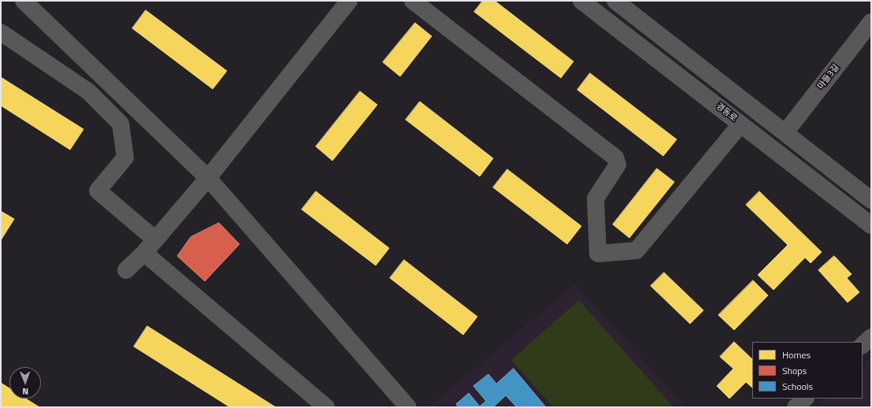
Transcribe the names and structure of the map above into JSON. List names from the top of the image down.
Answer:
{
  "streets": {
    "street": ["마들3길", "경동로"]
  },
  "legend": ["Homes", "Shops", "Schools"],
  "north": "bottom"
}
